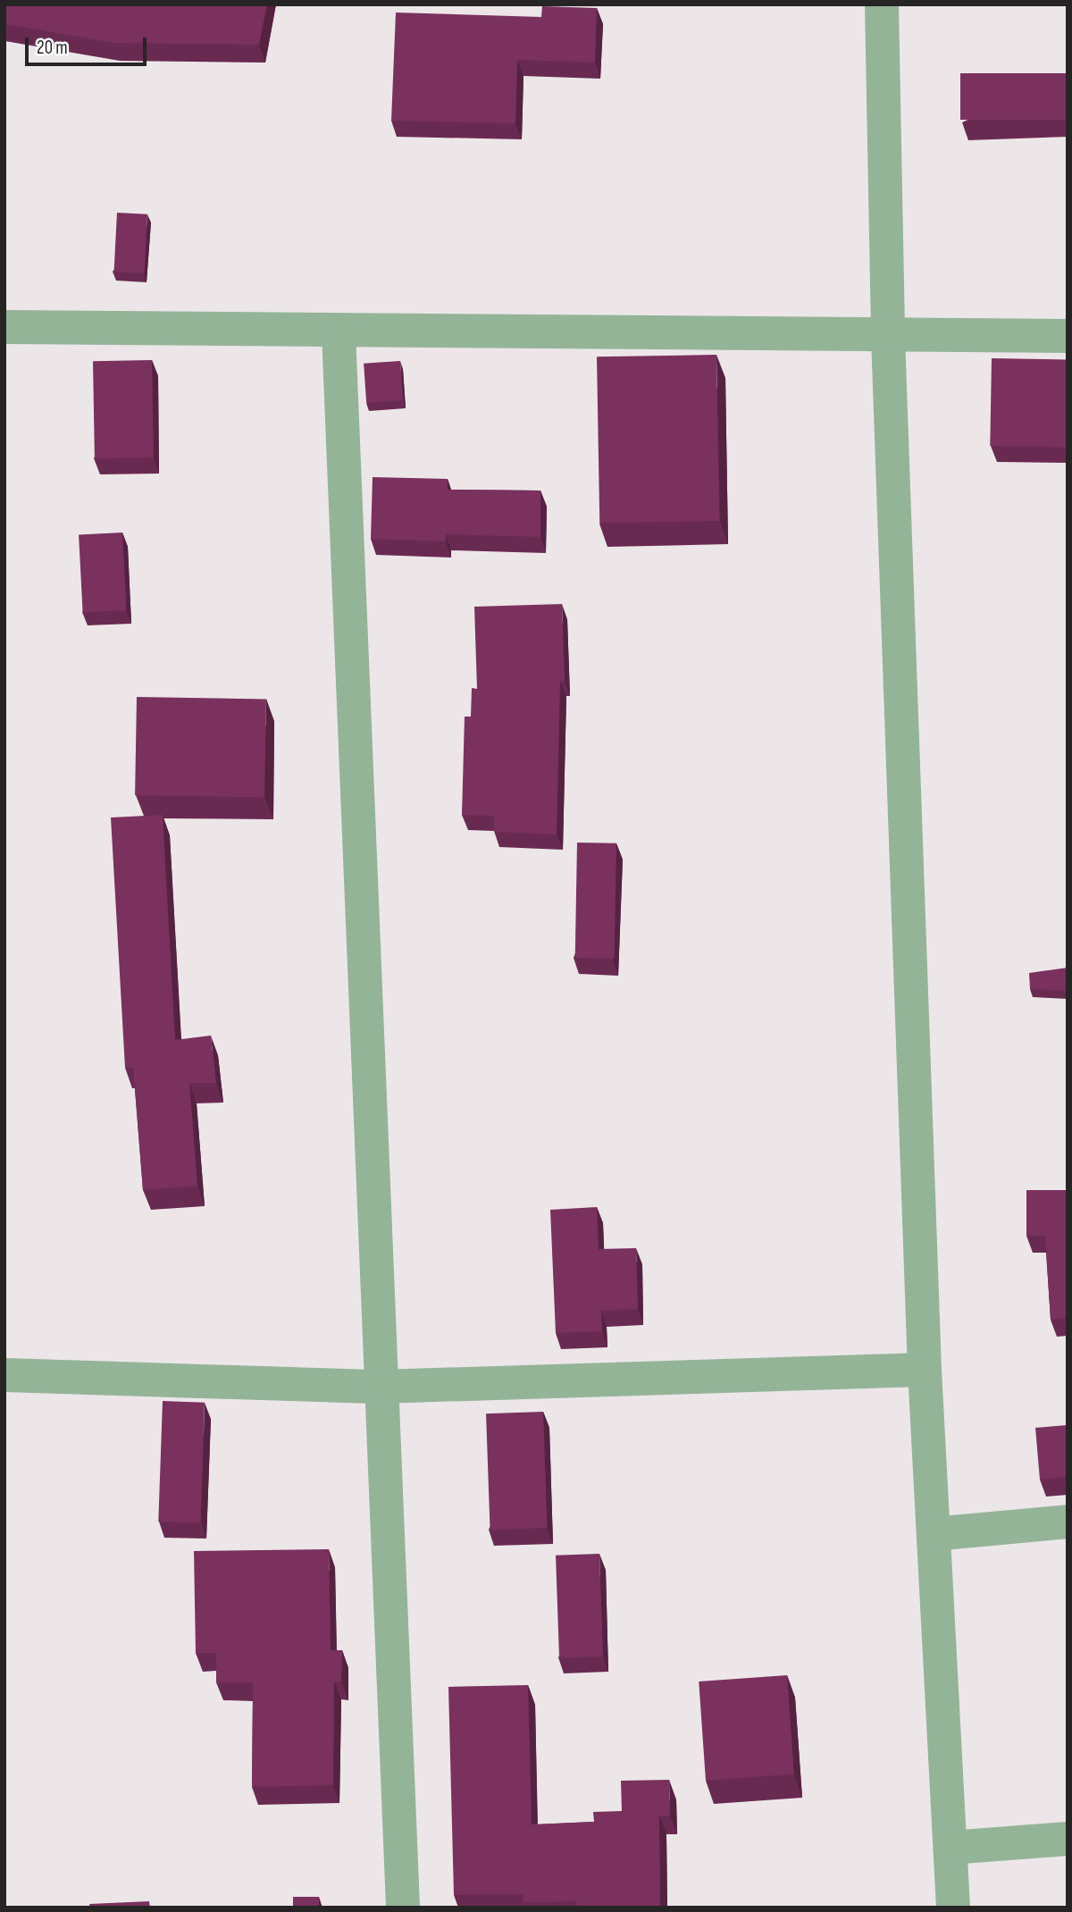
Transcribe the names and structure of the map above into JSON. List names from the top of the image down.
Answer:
{
  "scale_bar": "20 m"
}
